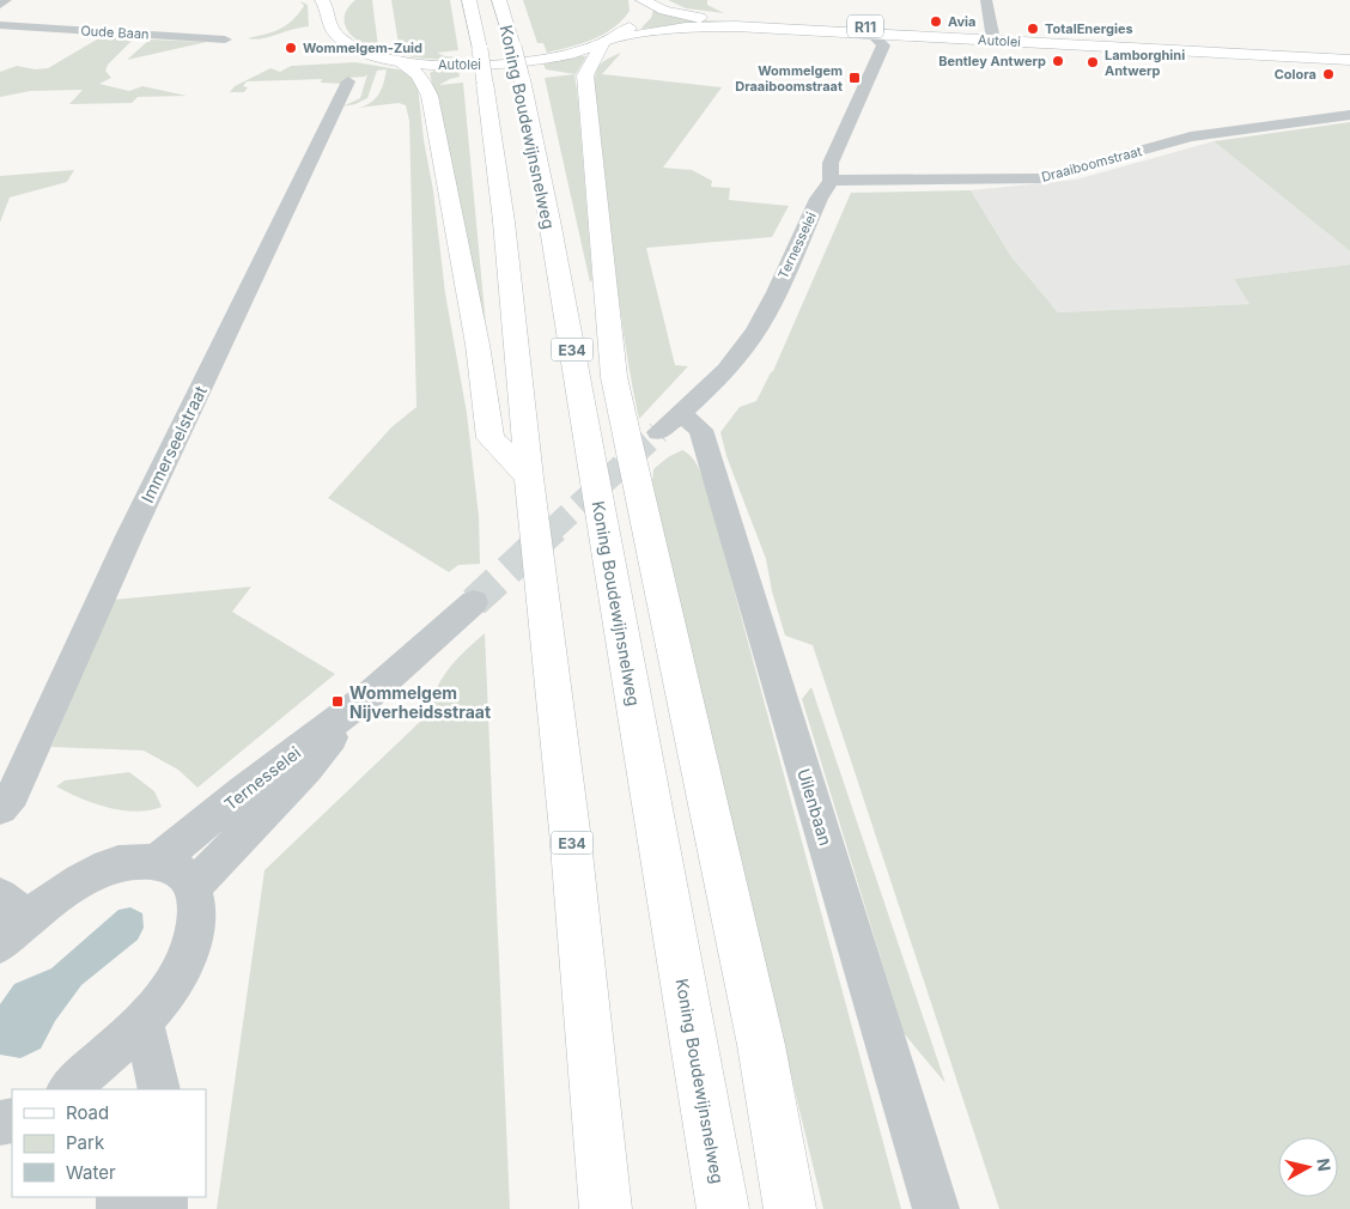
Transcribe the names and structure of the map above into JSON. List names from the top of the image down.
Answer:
{
  "streets": {
    "main road": [
      "R11",
      "Autolei",
      "Koning Boudewijnsnelweg",
      "E34"
    ],
    "street": [
      "Oude Baan",
      "Draaiboomstraat",
      "Ternesselei",
      "Immerseelstraat",
      "Uilenbaan"
    ]
  },
  "crossings": [
    ["Autolei", "Ternesselei"],
    ["Draaiboomstraat", "Ternesselei"],
    ["Ternesselei", "Uilenbaan"]
  ],
  "places": {
    "other": [
      "Avia",
      "TotalEnergies",
      "Wommelgem-Zuid",
      "Bentley Antwerp",
      "Lamborghini Antwerp",
      "Colora"
    ],
    "transit": ["Wommelgem Draaiboomstraat", "Wommelgem Nijverheidsstraat"]
  },
  "legend": ["Road", "Park", "Water"],
  "north": "right"
}
